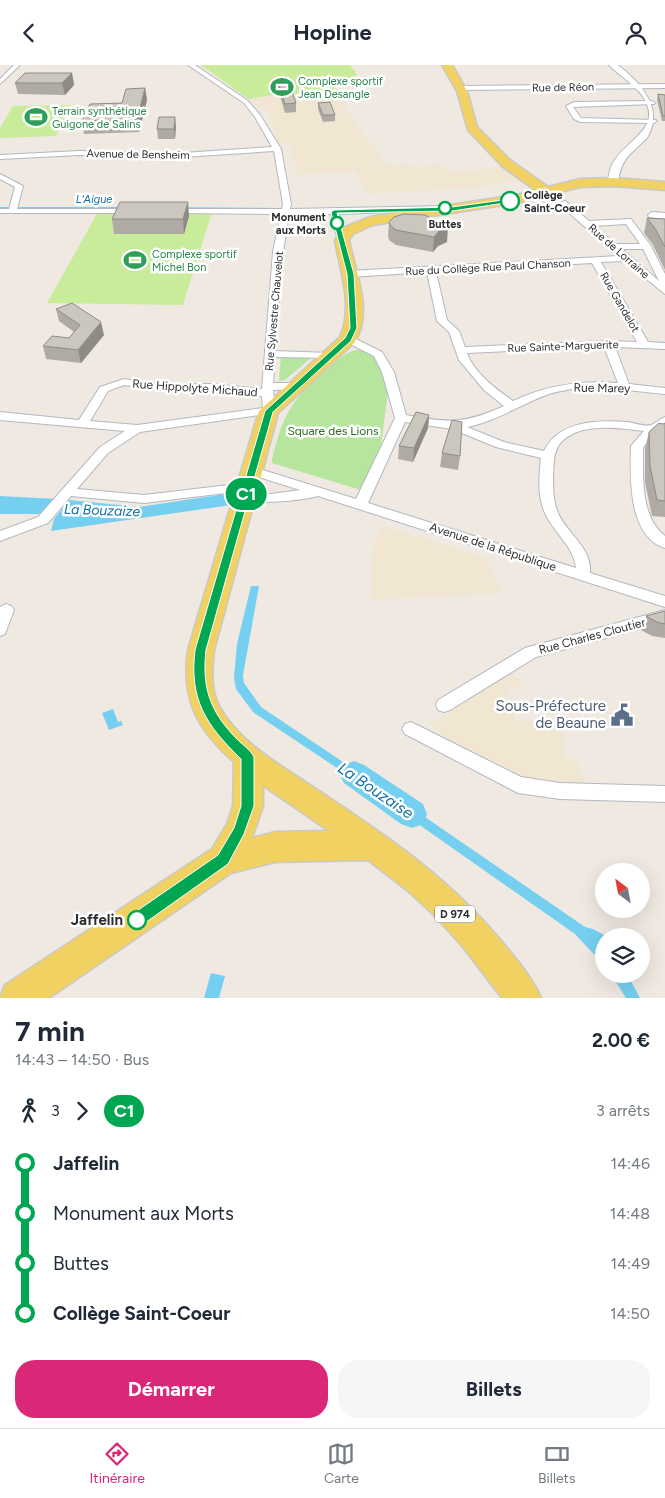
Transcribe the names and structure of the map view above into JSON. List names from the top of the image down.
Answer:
{
  "streets": {
    "main road": ["D 974"],
    "street": [
      "Rue de Réon",
      "Avenue de Bensheim",
      "Rue de Lorraine",
      "Rue du Collège Rue Paul Chanson",
      "Rue Gandelot",
      "Rue Sylvestre Chauvelot",
      "Rue Sainte-Marguerite",
      "Rue Hippolyte Michaud",
      "Rue Marey",
      "Avenue de la République",
      "Rue Charles Cloutier"
    ]
  },
  "crossings": [
    ["Rue de Lorraine", "Rue du Collège Rue Paul Chanson"],
    ["Rue du Collège Rue Paul Chanson", "Rue Gandelot"],
    ["Rue Gandelot", "Rue Sainte-Marguerite"],
    ["Rue Sylvestre Chauvelot", "Rue Hippolyte Michaud"],
    ["Rue Sylvestre Chauvelot", "D 974"],
    ["Avenue de la République", "D 974"]
  ],
  "water": ["L'Aigue", "La Bouzaize", "La Bouzaise"],
  "parks": ["Square des Lions"],
  "places": {
    "sports": ["Complexe sportif Jean Desangle", "Terrain synthétique Guigone de Salins", "Complexe sportif Michel Bon"],
    "other": [
      "Collège Saint-Coeur",
      "Buttes",
      "Monument aux Morts",
      "Jaffelin"
    ],
    "public building": ["Sous-Préfecture de Beaune"]
  },
  "lines": ["bus line C1"],
  "north": "top left",
  "page": {
    "header": "Hopline",
    "on_map": "C1",
    "heading": ["7 min", "14:43 – 14:50 · Bus", "2.00 €"],
    "legs": ["3", "C1", "3 arrêts"],
    "list": [
      {
        "name": "Jaffelin",
        "value": "14:46"
      },
      {
        "name": "Monument aux Morts",
        "value": "14:48"
      },
      {
        "name": "Buttes",
        "value": "14:49"
      },
      {
        "name": "Collège Saint-Coeur",
        "value": "14:50"
      }
    ],
    "buttons": ["Démarrer", "Billets"],
    "tabs": ["Itinéraire", "Carte", "Billets"]
  }
}
